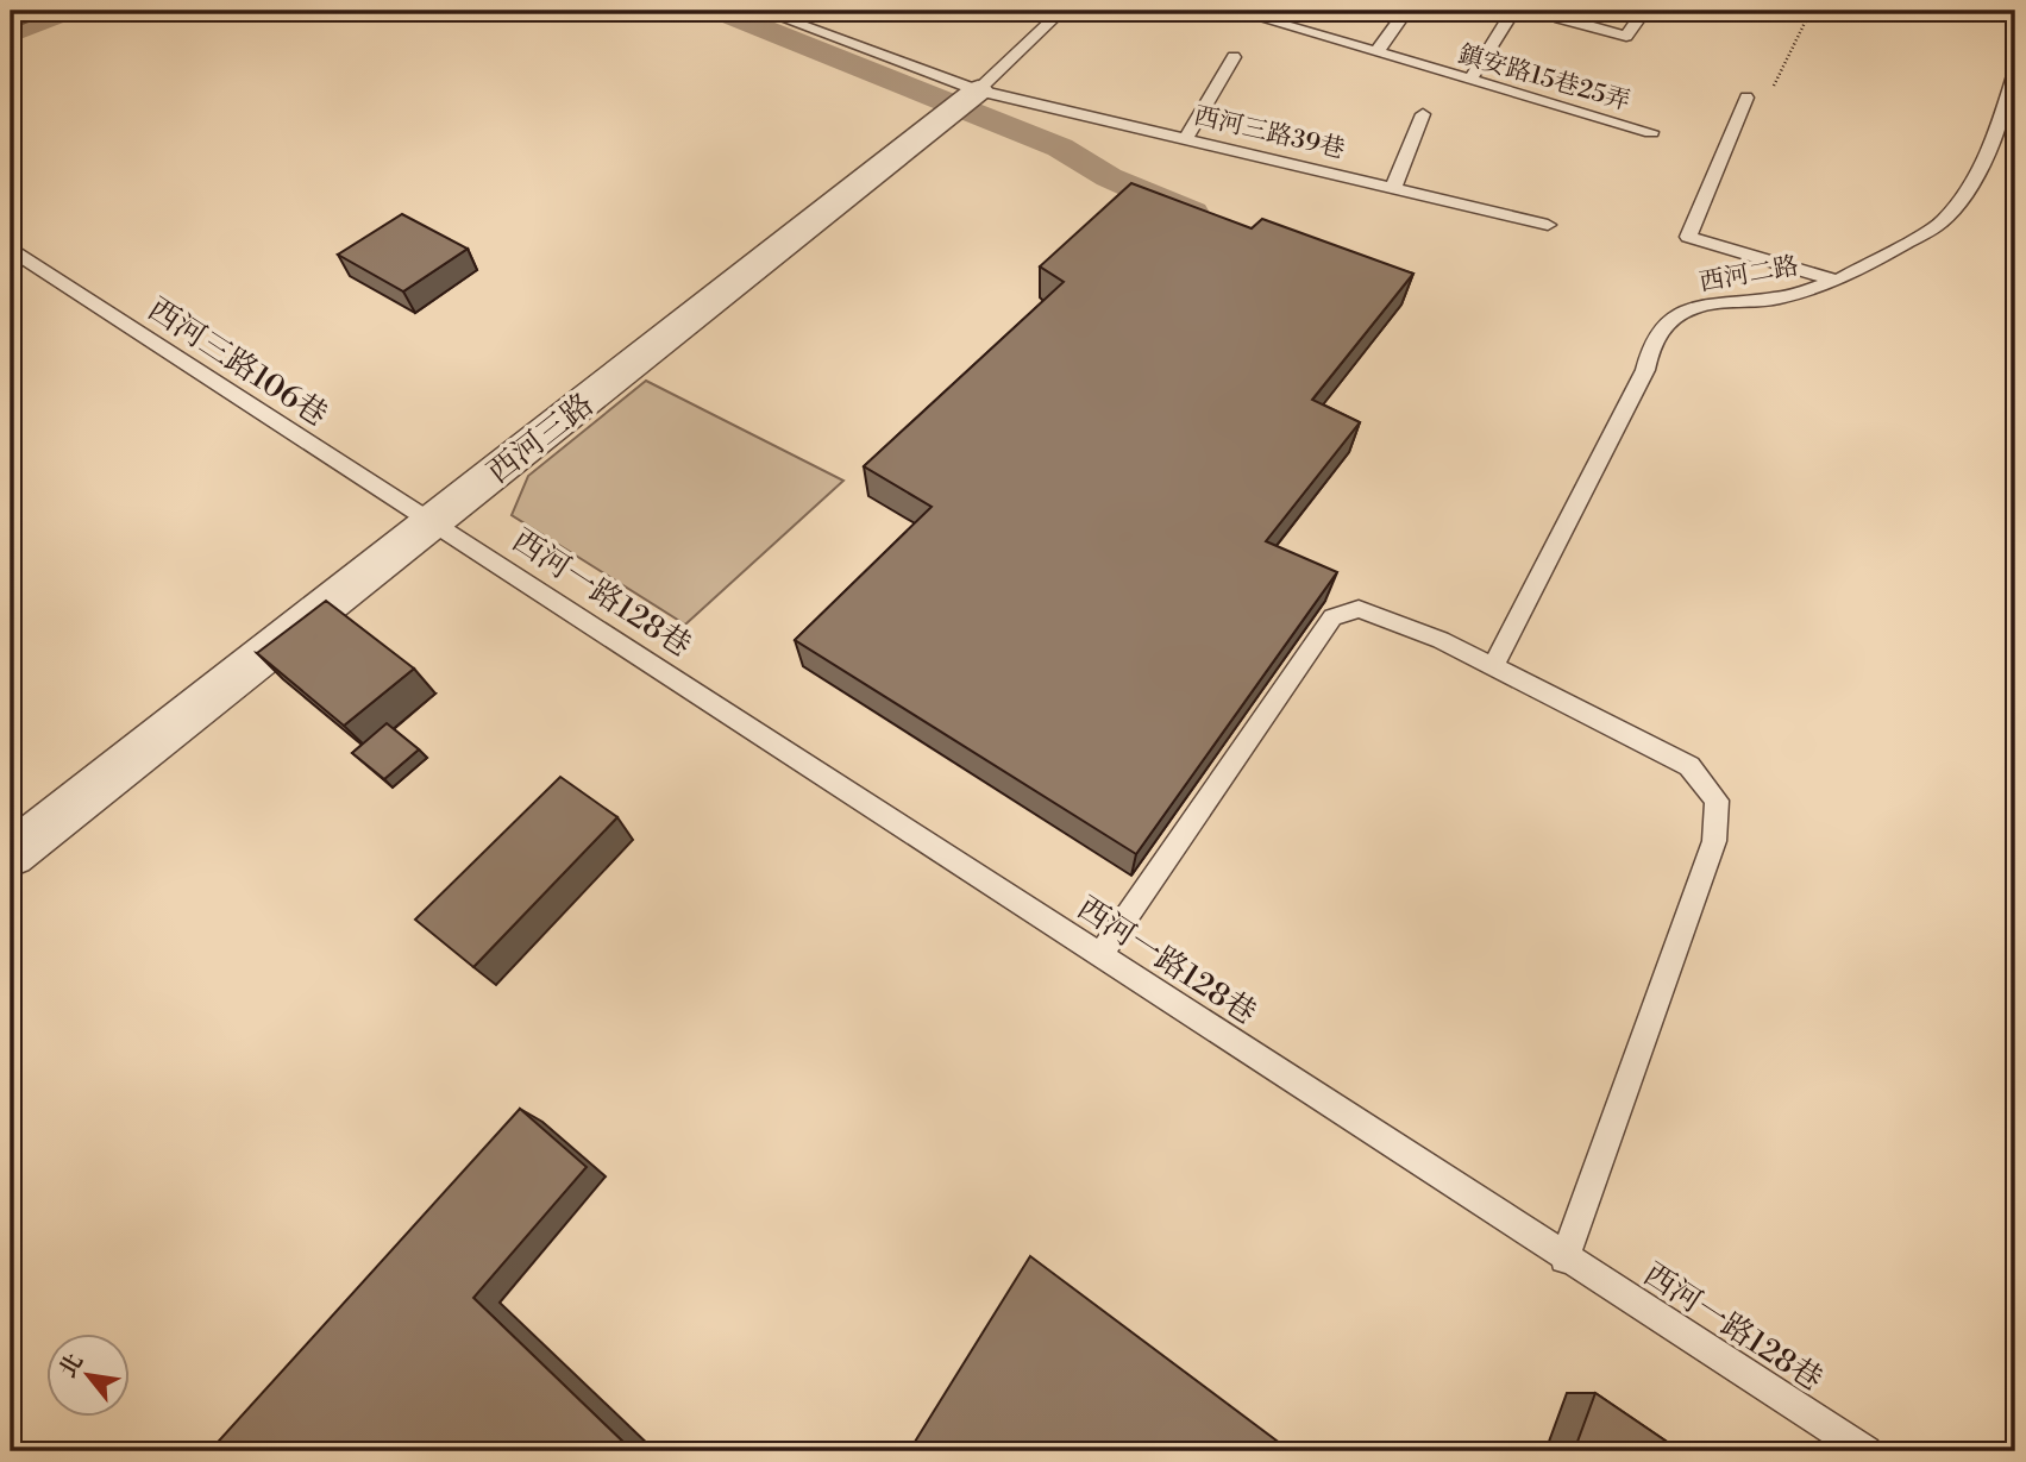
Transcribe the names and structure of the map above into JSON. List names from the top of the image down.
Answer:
{
  "streets": {
    "street": ["西河三路"],
    "lane": [
      "鎮安路15巷25弄",
      "西河三路39巷",
      "西河二路",
      "西河三路106巷",
      "西河一路128巷"
    ]
  },
  "crossings": [
    ["西河三路39巷", "西河三路"],
    ["西河三路106巷", "西河三路"],
    ["西河三路106巷", "西河一路128巷"],
    ["西河三路", "西河一路128巷"]
  ],
  "north": "top left"
}
